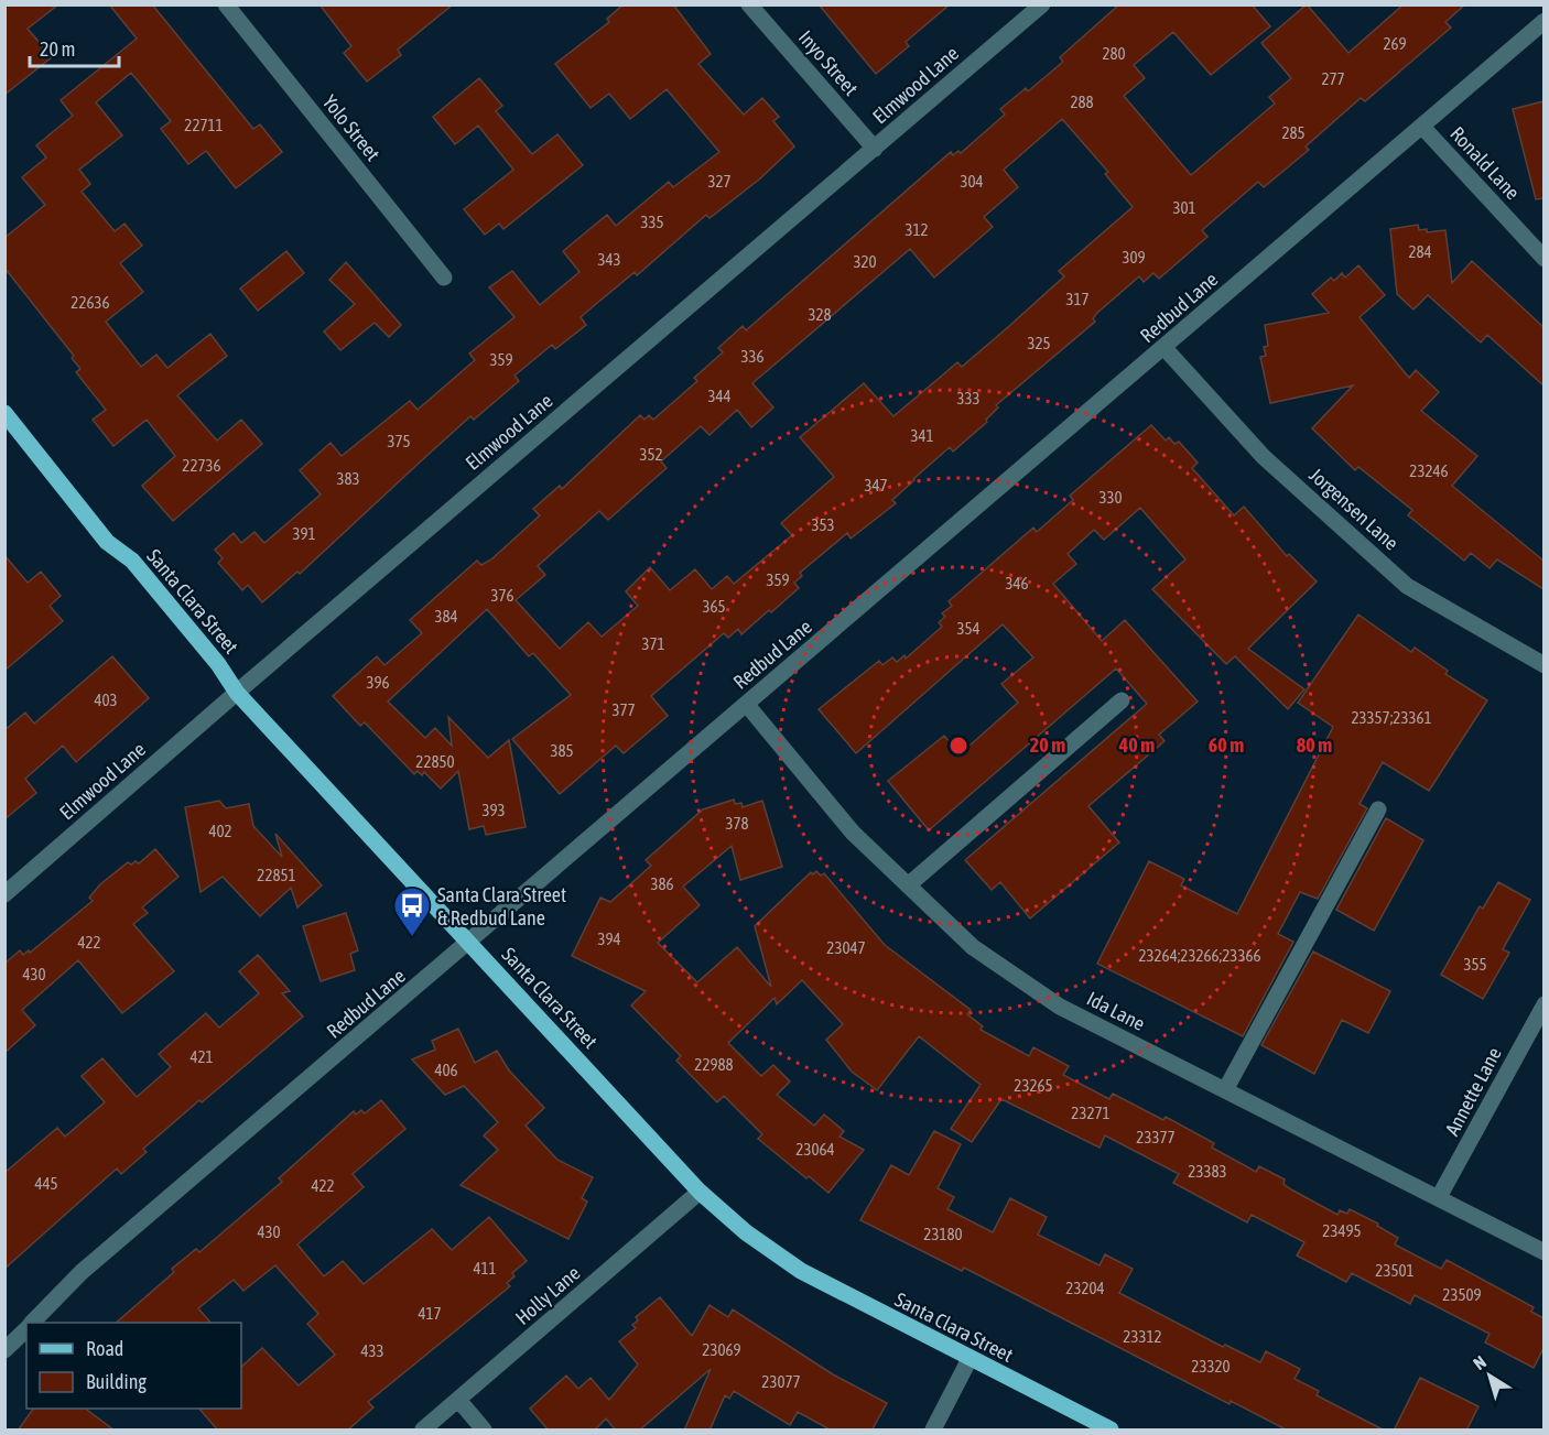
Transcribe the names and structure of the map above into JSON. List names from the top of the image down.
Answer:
{
  "streets": {
    "main road": ["Santa Clara Street"],
    "street": [
      "Inyo Street",
      "Elmwood Lane",
      "Yolo Street",
      "Ronald Lane",
      "Redbud Lane",
      "Jorgensen Lane",
      "Ida Lane",
      "Annette Lane",
      "Holly Lane"
    ]
  },
  "crossings": [
    ["Inyo Street", "Elmwood Lane"],
    ["Elmwood Lane", "Santa Clara Street"],
    ["Ronald Lane", "Redbud Lane"],
    ["Redbud Lane", "Jorgensen Lane"],
    ["Redbud Lane", "Santa Clara Street"],
    ["Redbud Lane", "Ida Lane"],
    ["Santa Clara Street", "Holly Lane"],
    ["Ida Lane", "Annette Lane"]
  ],
  "places": {
    "bus stop": ["Santa Clara Street & Redbud Lane"]
  },
  "house_numbers": [
    "269",
    "280",
    "277",
    "288",
    "22711",
    "285",
    "327",
    "304",
    "301",
    "335",
    "312",
    "284",
    "309",
    "343",
    "320",
    "317",
    "22636",
    "328",
    "325",
    "336",
    "359",
    "344",
    "333",
    "341",
    "375",
    "352",
    "22736",
    "23246",
    "383",
    "347",
    "330",
    "353",
    "391",
    "359",
    "346",
    "376",
    "365",
    "384",
    "354",
    "371",
    "396",
    "403",
    "377",
    "23357;23361",
    "385",
    "22850",
    "393",
    "378",
    "402",
    "22851",
    "386",
    "394",
    "422",
    "23047",
    "23264;23266;23366",
    "355",
    "430",
    "421",
    "22988",
    "406",
    "23265",
    "23271",
    "23377",
    "23064",
    "23383",
    "445",
    "422",
    "23495",
    "430",
    "23180",
    "411",
    "23501",
    "23204",
    "23509",
    "417",
    "23312",
    "23069",
    "433",
    "23320",
    "23077"
  ],
  "legend": ["Road", "Building"],
  "scale_bar": "20 m",
  "north": "top left",
  "rings": [
    "20 m",
    "40 m",
    "60 m",
    "80 m"
  ]
}
